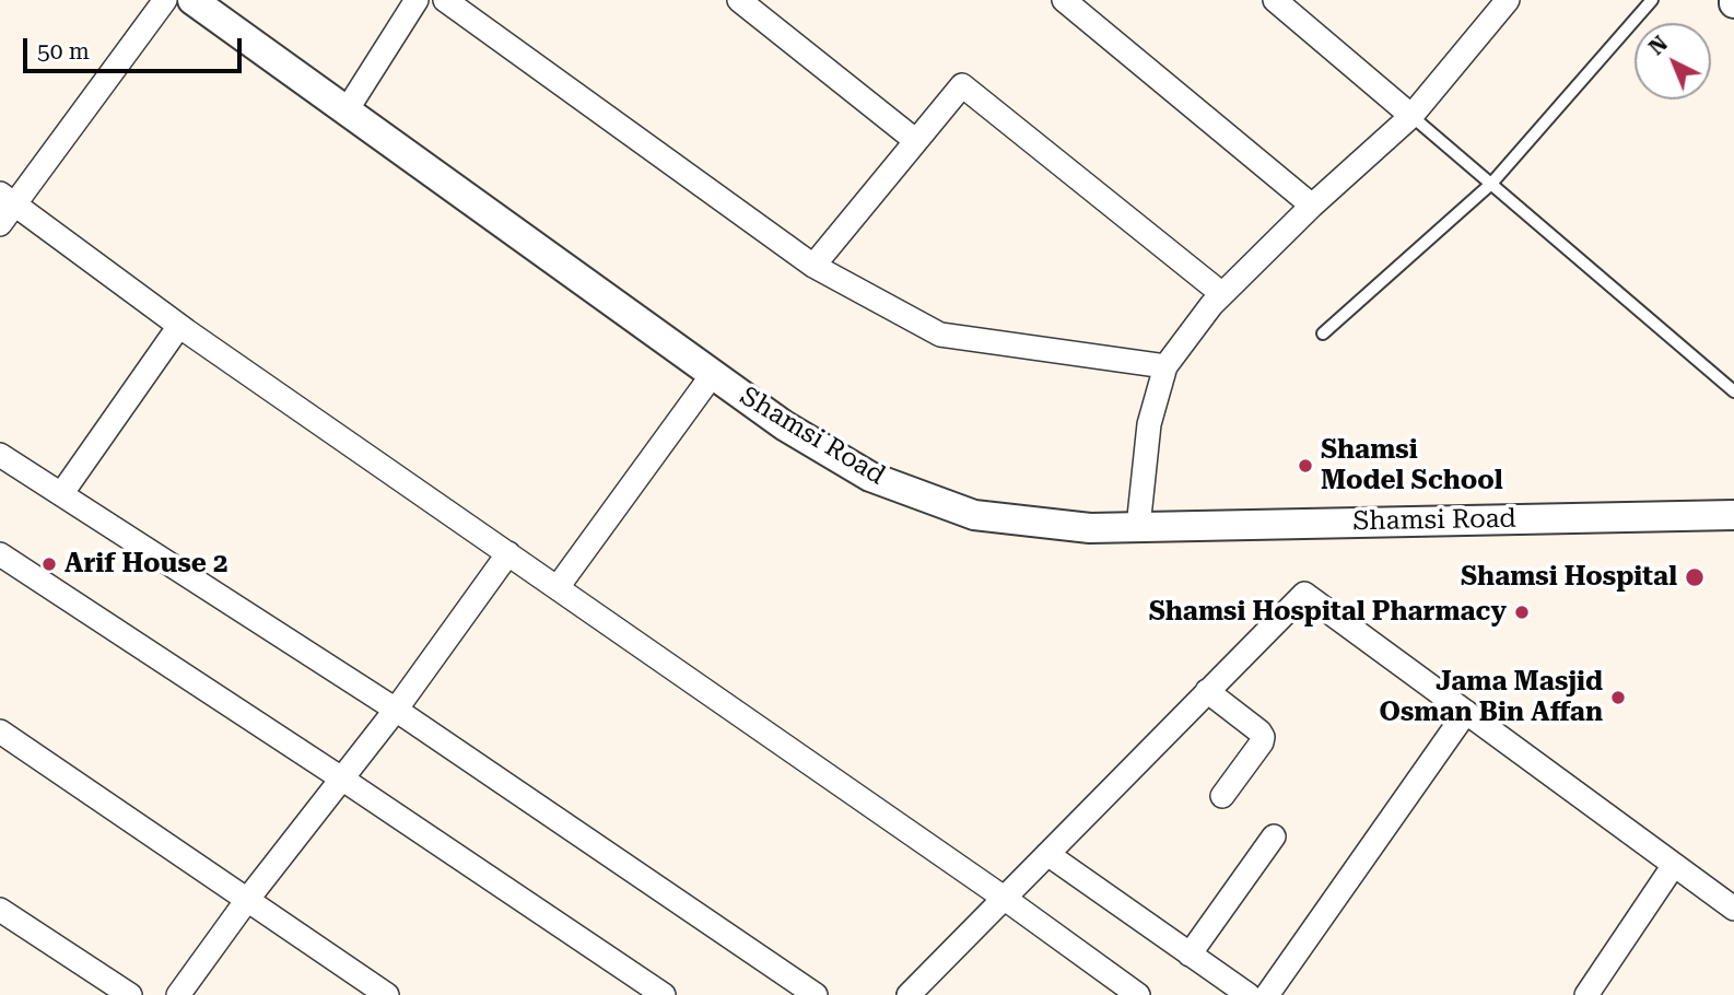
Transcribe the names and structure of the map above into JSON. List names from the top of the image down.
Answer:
{
  "streets": {
    "street": ["Shamsi Road"]
  },
  "places": [
    "Shamsi Model School",
    "Arif House 2",
    "Shamsi Hospital",
    "Shamsi Hospital Pharmacy",
    "Jama Masjid Osman Bin Affan"
  ],
  "scale_bar": "50 m",
  "north": "top left"
}
